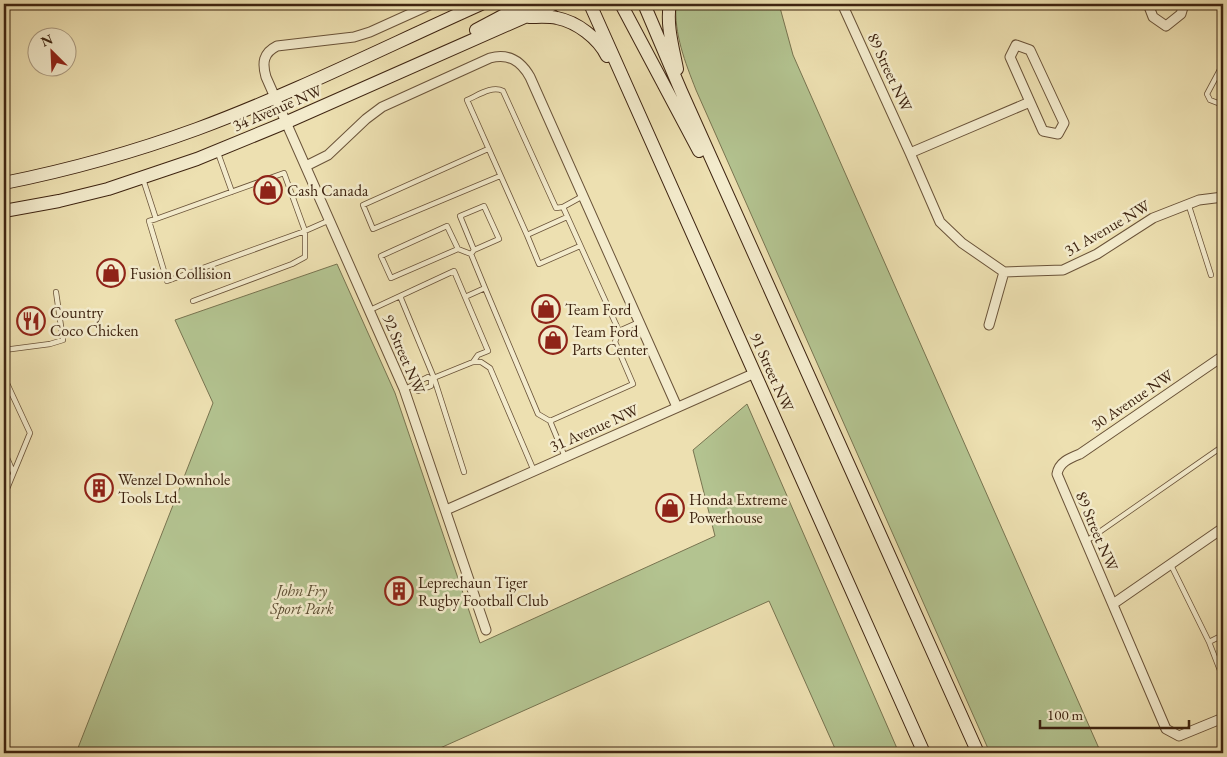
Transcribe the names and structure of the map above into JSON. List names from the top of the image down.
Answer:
{
  "streets": {
    "main road": ["34 Avenue NW", "91 Street NW"],
    "street": [
      "89 Street NW",
      "31 Avenue NW",
      "92 Street NW",
      "30 Avenue NW"
    ]
  },
  "crossings": [
    ["89 Street NW", "31 Avenue NW"],
    ["89 Street NW", "30 Avenue NW"],
    ["34 Avenue NW", "92 Street NW"],
    ["31 Avenue NW", "92 Street NW"],
    ["31 Avenue NW", "91 Street NW"]
  ],
  "parks": ["John Fry Sport Park"],
  "places": {
    "shop": [
      "Cash Canada",
      "Fusion Collision",
      "Team Ford",
      "Team Ford Parts Center",
      "Honda Extreme Powerhouse"
    ],
    "restaurant": ["Country Coco Chicken"],
    "building": ["Wenzel Downhole Tools Ltd.", "Leprechaun Tiger Rugby Football Club"]
  },
  "scale_bar": "100 m",
  "north": "top left"
}
